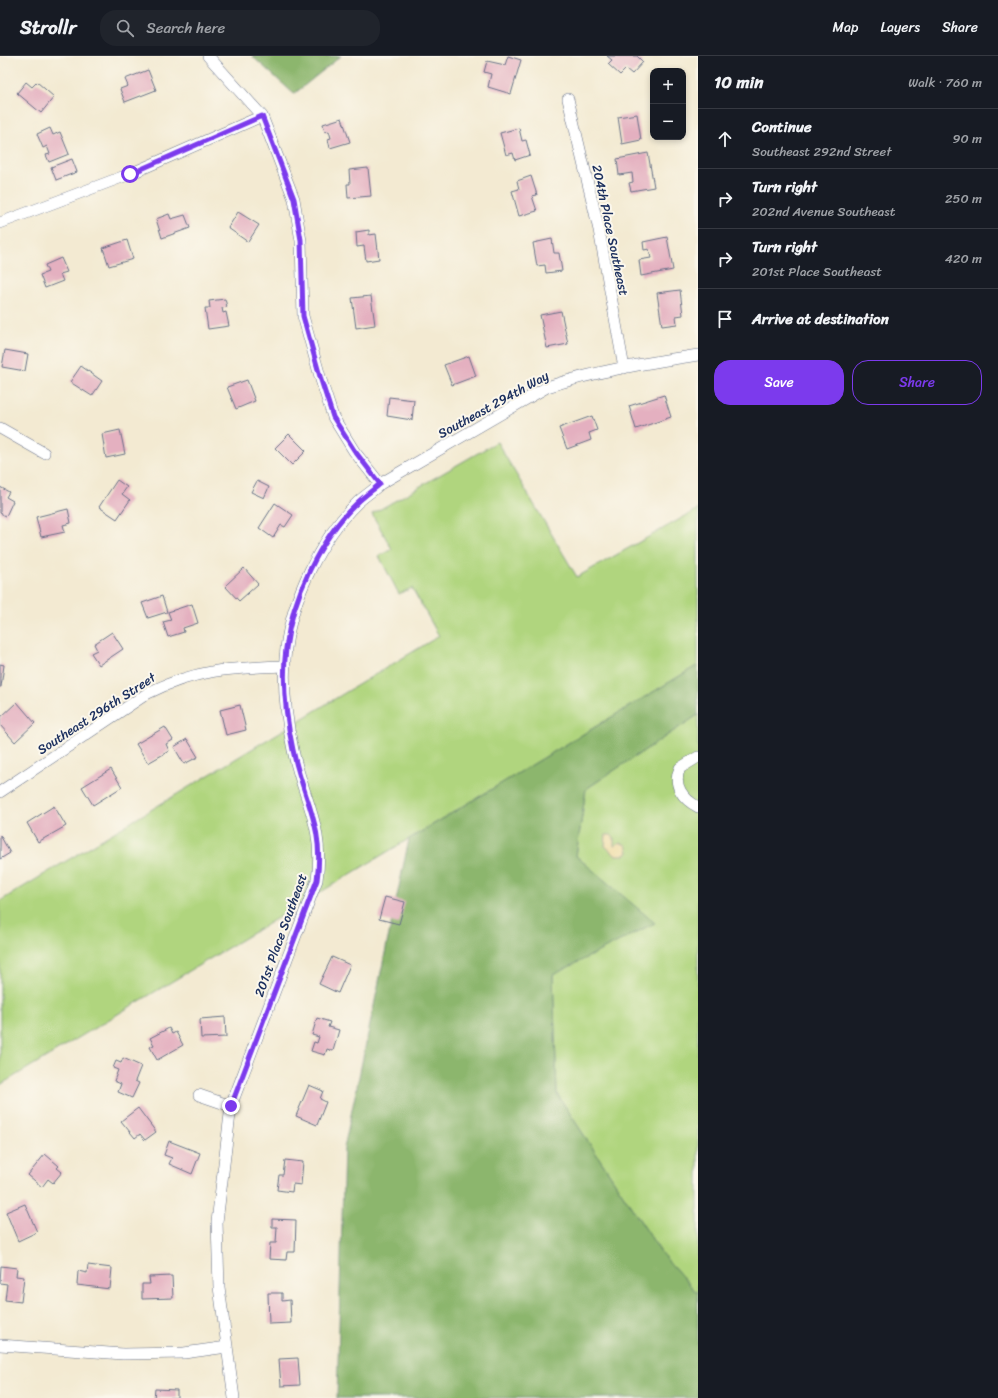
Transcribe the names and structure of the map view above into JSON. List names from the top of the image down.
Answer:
{
  "streets": {
    "street": [
      "204th Place Southeast",
      "Southeast 294th Way",
      "Southeast 296th Street",
      "201st Place Southeast"
    ]
  },
  "crossings": [
    ["204th Place Southeast", "Southeast 294th Way"],
    ["Southeast 294th Way", "201st Place Southeast"],
    ["Southeast 296th Street", "201st Place Southeast"]
  ],
  "page": {
    "header": "Strollr",
    "search": "Search here",
    "nav": ["Map", "Layers", "Share"],
    "heading": ["10 min", "Walk · 760 m"],
    "map_buttons": ["+", "−"],
    "list": [
      ["Continue", "Southeast 292nd Street", "90 m"],
      ["Turn right", "202nd Avenue Southeast", "250 m"],
      ["Turn right", "201st Place Southeast", "420 m"],
      "Arrive at destination"
    ],
    "buttons": ["Save", "Share"]
  }
}
